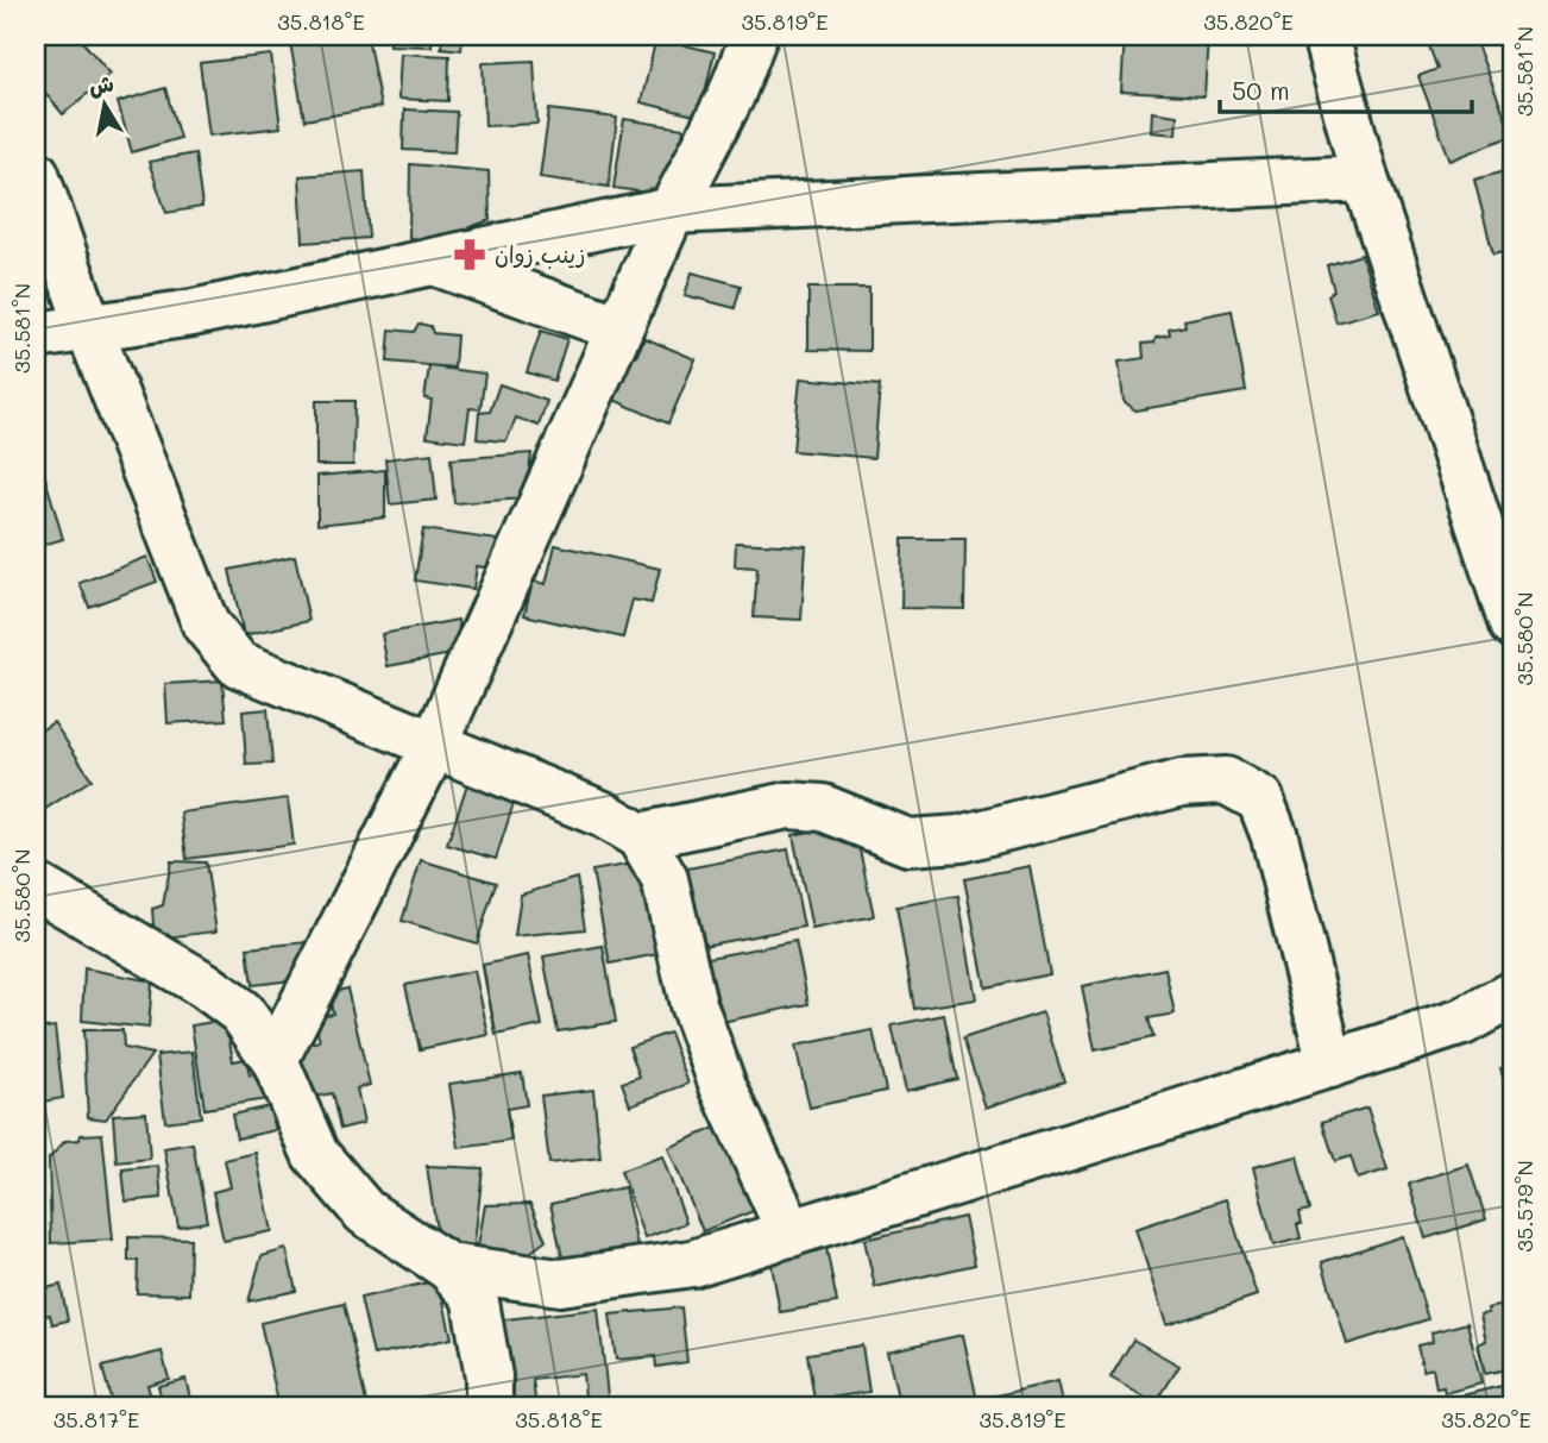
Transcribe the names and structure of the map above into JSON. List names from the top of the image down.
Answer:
{
  "places": {
    "pharmacy": ["زينب زوان"]
  },
  "scale_bar": "50 m",
  "north": "top",
  "coordinates": [
    "35.818°E",
    "35.819°E",
    "35.820°E",
    "35.581°N",
    "35.580°N",
    "35.579°N",
    "35.817°E"
  ]
}
